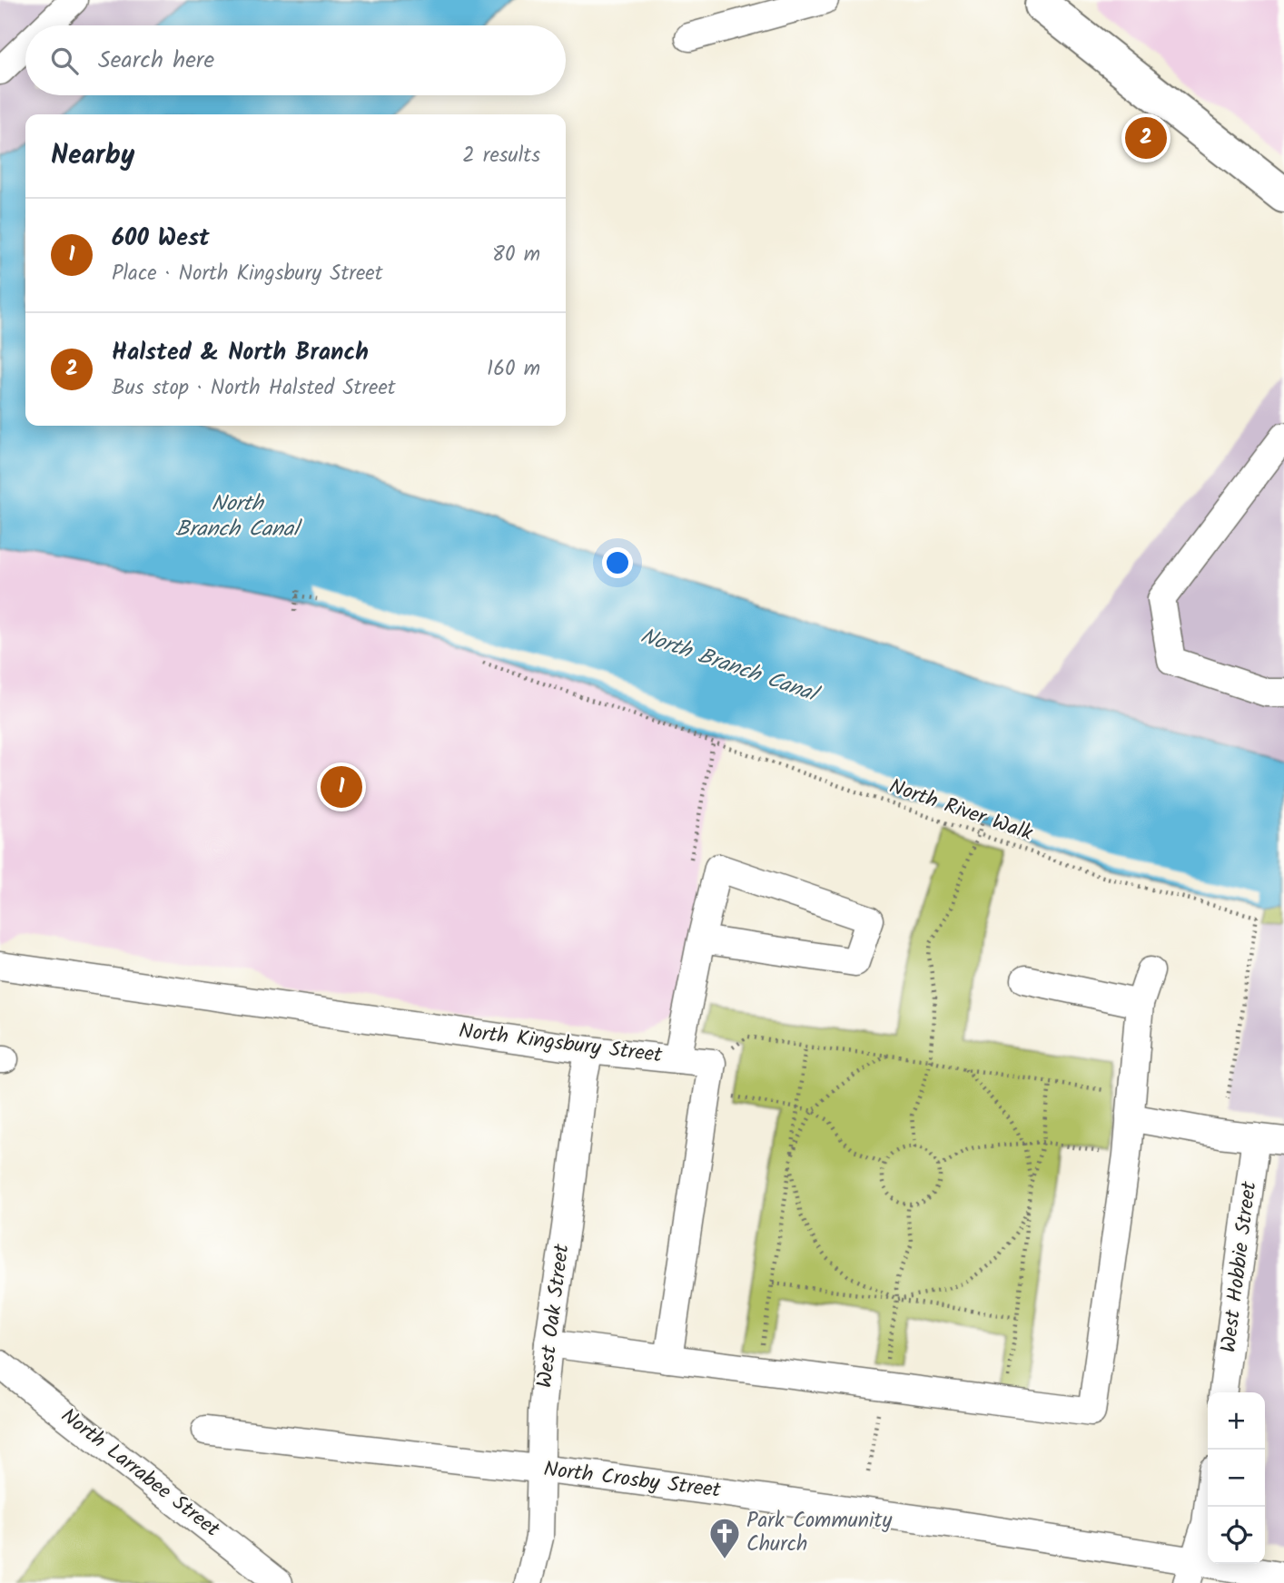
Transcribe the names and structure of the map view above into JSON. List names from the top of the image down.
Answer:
{
  "streets": {
    "street": [
      "North Kingsbury Street",
      "West Hobbie Street",
      "West Oak Street",
      "North Larrabee Street",
      "North Crosby Street"
    ],
    "path": ["North River Walk"]
  },
  "crossings": [
    ["North Kingsbury Street", "West Oak Street"],
    ["West Oak Street", "North Crosby Street"]
  ],
  "water": ["North Branch Canal"],
  "places": {
    "church": ["Park Community Church"]
  },
  "page": {
    "search": "Search here",
    "pins": ["2", "1"],
    "heading": ["Nearby", "2 results"],
    "list": [
      {
        "mark": "1",
        "name": "600 West",
        "note": "Place · North Kingsbury Street",
        "value": "80 m"
      },
      {
        "mark": "2",
        "name": "Halsted & North Branch",
        "note": "Bus stop · North Halsted Street",
        "value": "160 m"
      }
    ],
    "map_buttons": ["+", "−"]
  }
}
